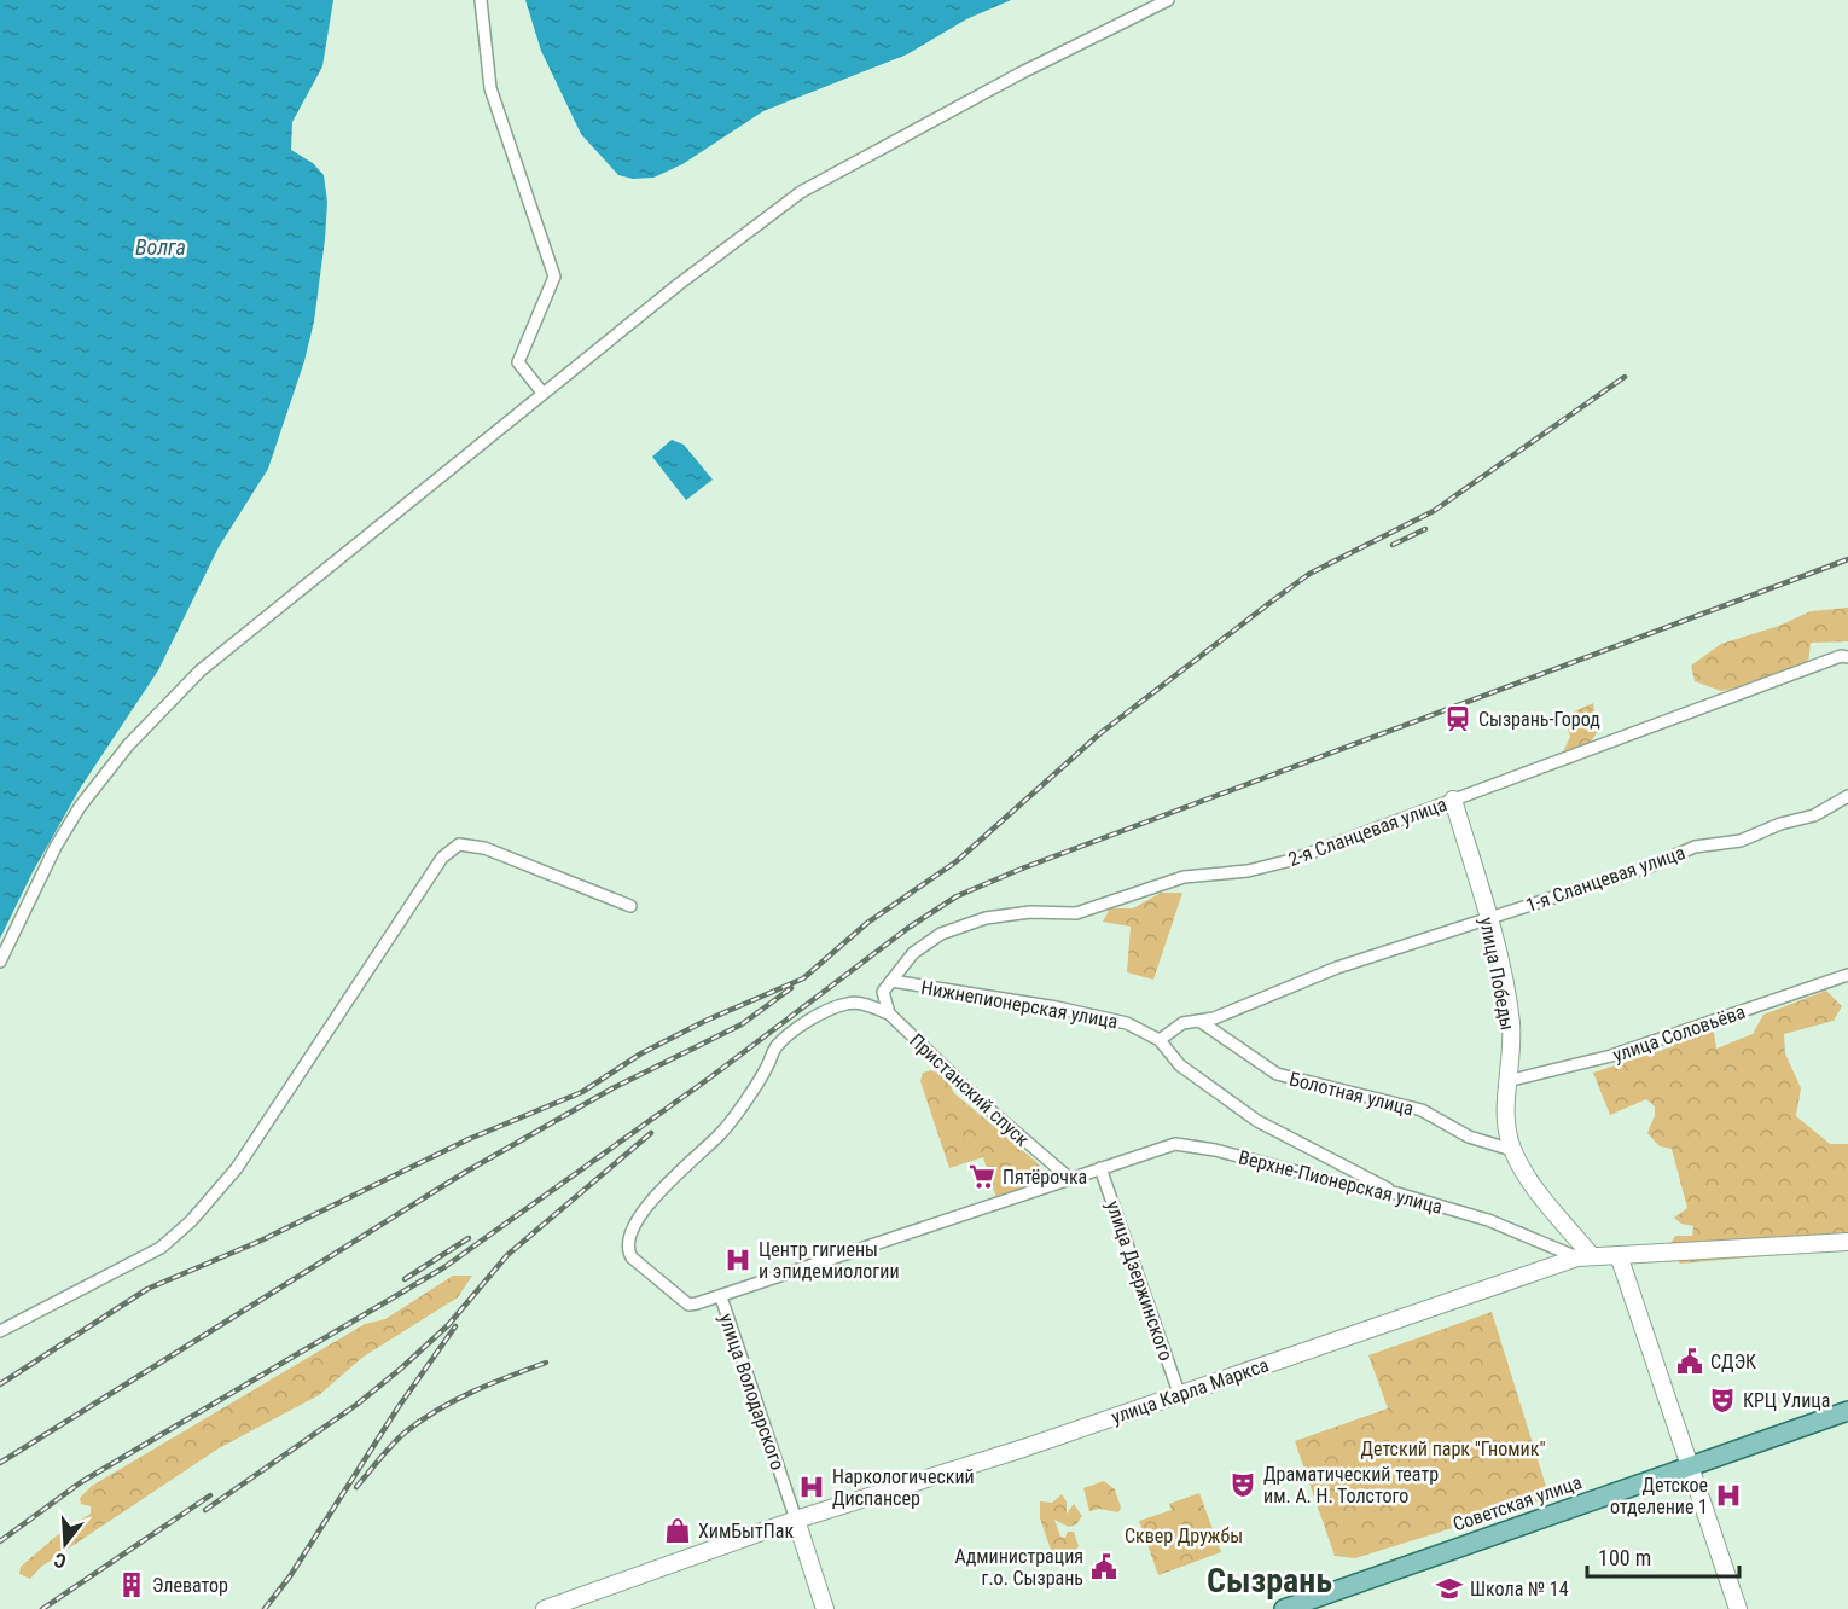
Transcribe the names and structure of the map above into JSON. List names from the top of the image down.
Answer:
{
  "streets": {
    "main road": ["Советская улица"],
    "street": [
      "2-я Сланцевая улица",
      "1-я Сланцевая улица",
      "улица Победы",
      "Нижнепионерская улица",
      "улица Соловьёва",
      "Пристанский спуск",
      "Болотная улица",
      "Верхне-Пионерская улица",
      "улица Дзержинского",
      "улица Карла Маркса",
      "улица Володарского"
    ]
  },
  "crossings": [
    ["2-я Сланцевая улица", "улица Победы"],
    ["2-я Сланцевая улица", "Нижнепионерская улица"],
    ["1-я Сланцевая улица", "улица Победы"],
    ["1-я Сланцевая улица", "Нижнепионерская улица"],
    ["1-я Сланцевая улица", "Болотная улица"],
    ["улица Победы", "улица Соловьёва"],
    ["улица Победы", "Болотная улица"],
    ["улица Победы", "Верхне-Пионерская улица"],
    ["улица Победы", "улица Карла Маркса"],
    ["Пристанский спуск", "Верхне-Пионерская улица"],
    ["Верхне-Пионерская улица", "улица Дзержинского"],
    ["Верхне-Пионерская улица", "улица Карла Маркса"],
    ["Верхне-Пионерская улица", "улица Володарского"],
    ["улица Дзержинского", "улица Карла Маркса"],
    ["улица Карла Маркса", "улица Володарского"]
  ],
  "districts": ["Сызрань"],
  "water": ["Волга"],
  "parks": ["Детский парк \"Гномик\"", "Сквер Дружбы"],
  "places": {
    "station": ["Сызрань-Город"],
    "supermarket": ["Пятёрочка"],
    "hospital": ["Центр гигиены и эпидемиологии", "Наркологический Диспансер", "Детское отделение 1"],
    "public building": ["СДЭК", "Администрация г.о. Сызрань"],
    "theatre": ["КРЦ Улица", "Драматический театр им. А. Н. Толстого"],
    "shop": ["ХимБытПак"],
    "building": ["Элеватор"],
    "school or university": ["Школа № 14"]
  },
  "scale_bar": "100 m",
  "north": "bottom"
}
